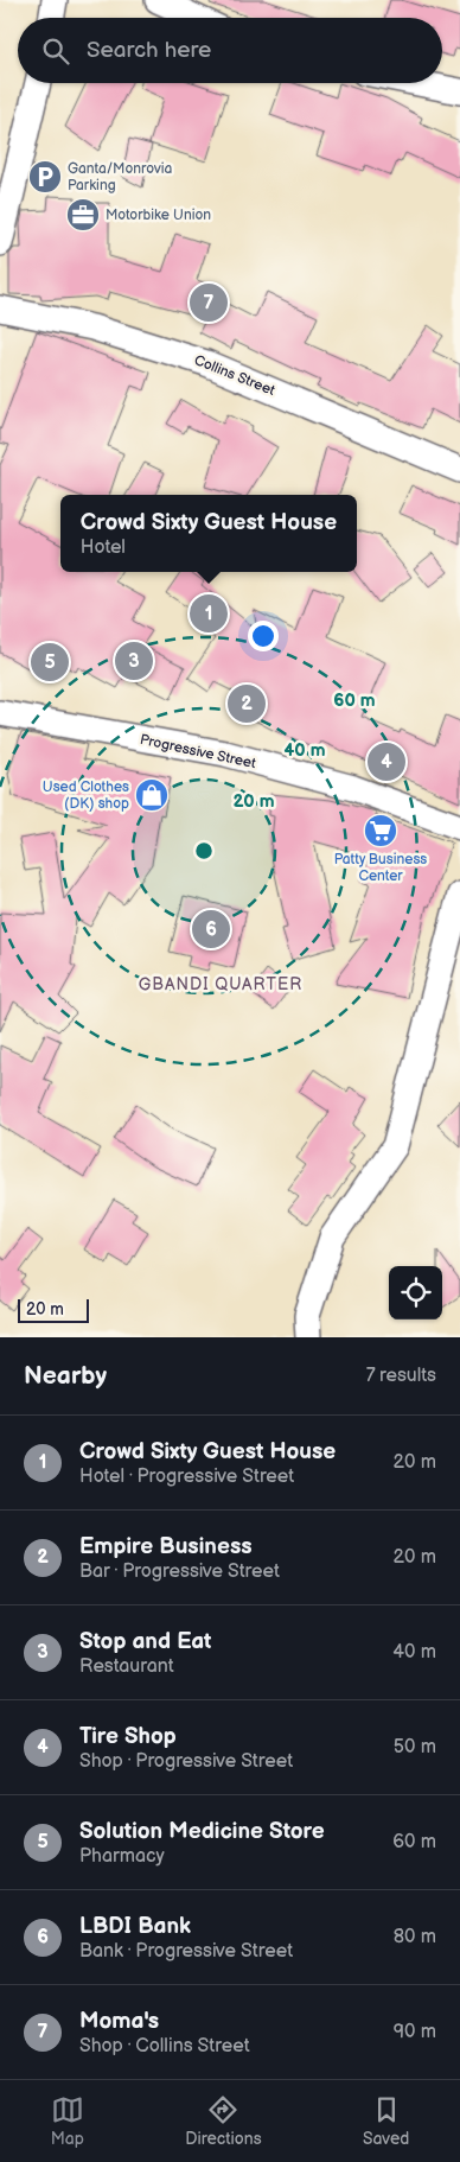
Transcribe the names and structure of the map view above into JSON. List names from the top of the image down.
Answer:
{
  "streets": {
    "street": ["Collins Street", "Progressive Street"]
  },
  "districts": ["GBANDI QUARTER"],
  "places": {
    "parking": ["Ganta/Monrovia Parking"],
    "office": ["Motorbike Union"],
    "shop": ["Used Clothes (DK) shop"],
    "supermarket": ["Patty Business Center"]
  },
  "scale_bar": "20 m",
  "page": {
    "search": "Search here",
    "pins": [
      "7",
      "1",
      "3",
      "5",
      "2",
      "4",
      "6"
    ],
    "popup": ["Crowd Sixty Guest House", "Hotel"],
    "scale": "20 m",
    "heading": ["Nearby", "7 results"],
    "list": [
      {
        "mark": "1",
        "name": "Crowd Sixty Guest House",
        "note": "Hotel · Progressive Street",
        "value": "20 m"
      },
      {
        "mark": "2",
        "name": "Empire Business",
        "note": "Bar · Progressive Street",
        "value": "20 m"
      },
      {
        "mark": "3",
        "name": "Stop and Eat",
        "note": "Restaurant",
        "value": "40 m"
      },
      {
        "mark": "4",
        "name": "Tire Shop",
        "note": "Shop · Progressive Street",
        "value": "50 m"
      },
      {
        "mark": "5",
        "name": "Solution Medicine Store",
        "note": "Pharmacy",
        "value": "60 m"
      },
      {
        "mark": "6",
        "name": "LBDI Bank",
        "note": "Bank · Progressive Street",
        "value": "80 m"
      },
      {
        "mark": "7",
        "name": "Moma's",
        "note": "Shop · Collins Street",
        "value": "90 m"
      }
    ],
    "nav": ["Map", "Directions", "Saved"]
  },
  "rings": ["60 m", "40 m", "20 m"]
}
